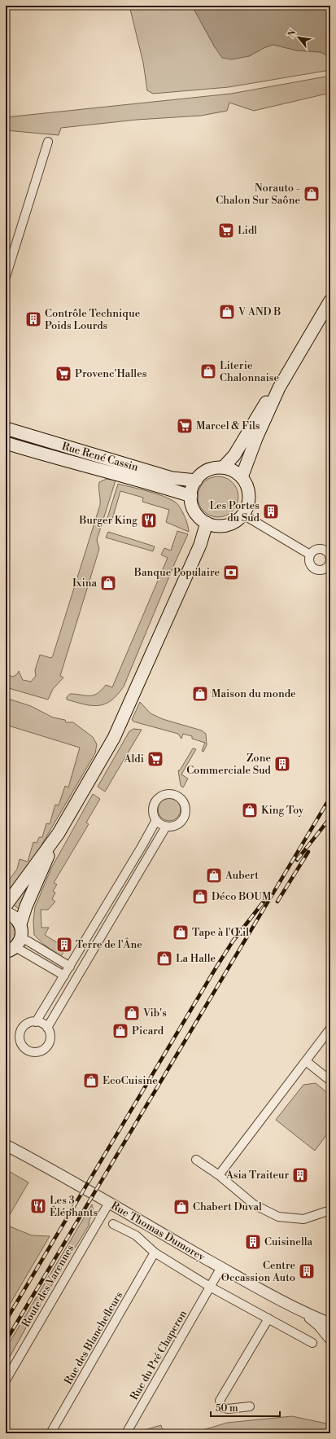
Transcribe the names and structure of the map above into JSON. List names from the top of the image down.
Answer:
{
  "streets": {
    "main road": ["Rue René Cassin"],
    "street": [
      "Rue Thomas Dumorey",
      "Route des Varennes",
      "Rue des Blanchefleurs",
      "Rue du Pré Chaperon"
    ]
  },
  "crossings": [
    ["Rue Thomas Dumorey", "Route des Varennes"],
    ["Rue Thomas Dumorey", "Rue du Pré Chaperon"]
  ],
  "places": {
    "shop": [
      "Norauto - Chalon Sur Saône",
      "V AND B",
      "Literie Chalonnaise",
      "Ixina",
      "Maison du monde",
      "King Toy",
      "Aubert",
      "Déco BOUM",
      "Tape à l'Œil",
      "La Halle",
      "Vib's",
      "Picard",
      "EcoCuisine",
      "Chabert Duval"
    ],
    "supermarket": [
      "Lidl",
      "Provenc'Halles",
      "Marcel & Fils",
      "Aldi"
    ],
    "building": [
      "Contrôle Technique Poids Lourds",
      "Les Portes du Sud",
      "Zone Commerciale Sud",
      "Terre de l'Âne",
      "Asia Traiteur",
      "Cuisinella",
      "Centre Occassion Auto"
    ],
    "restaurant": ["Burger King", "Les 3 Éléphants"],
    "bank": ["Banque Populaire"]
  },
  "scale_bar": "50 m",
  "north": "top left"
}
